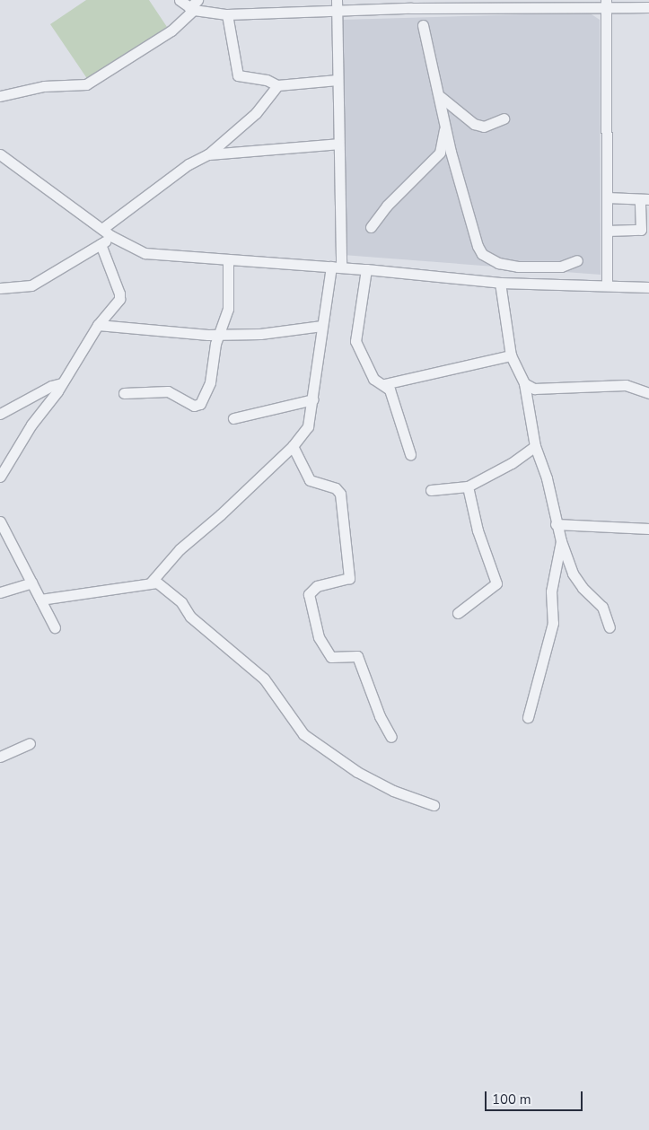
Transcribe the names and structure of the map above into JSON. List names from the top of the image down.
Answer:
{
  "scale_bar": "100 m"
}
